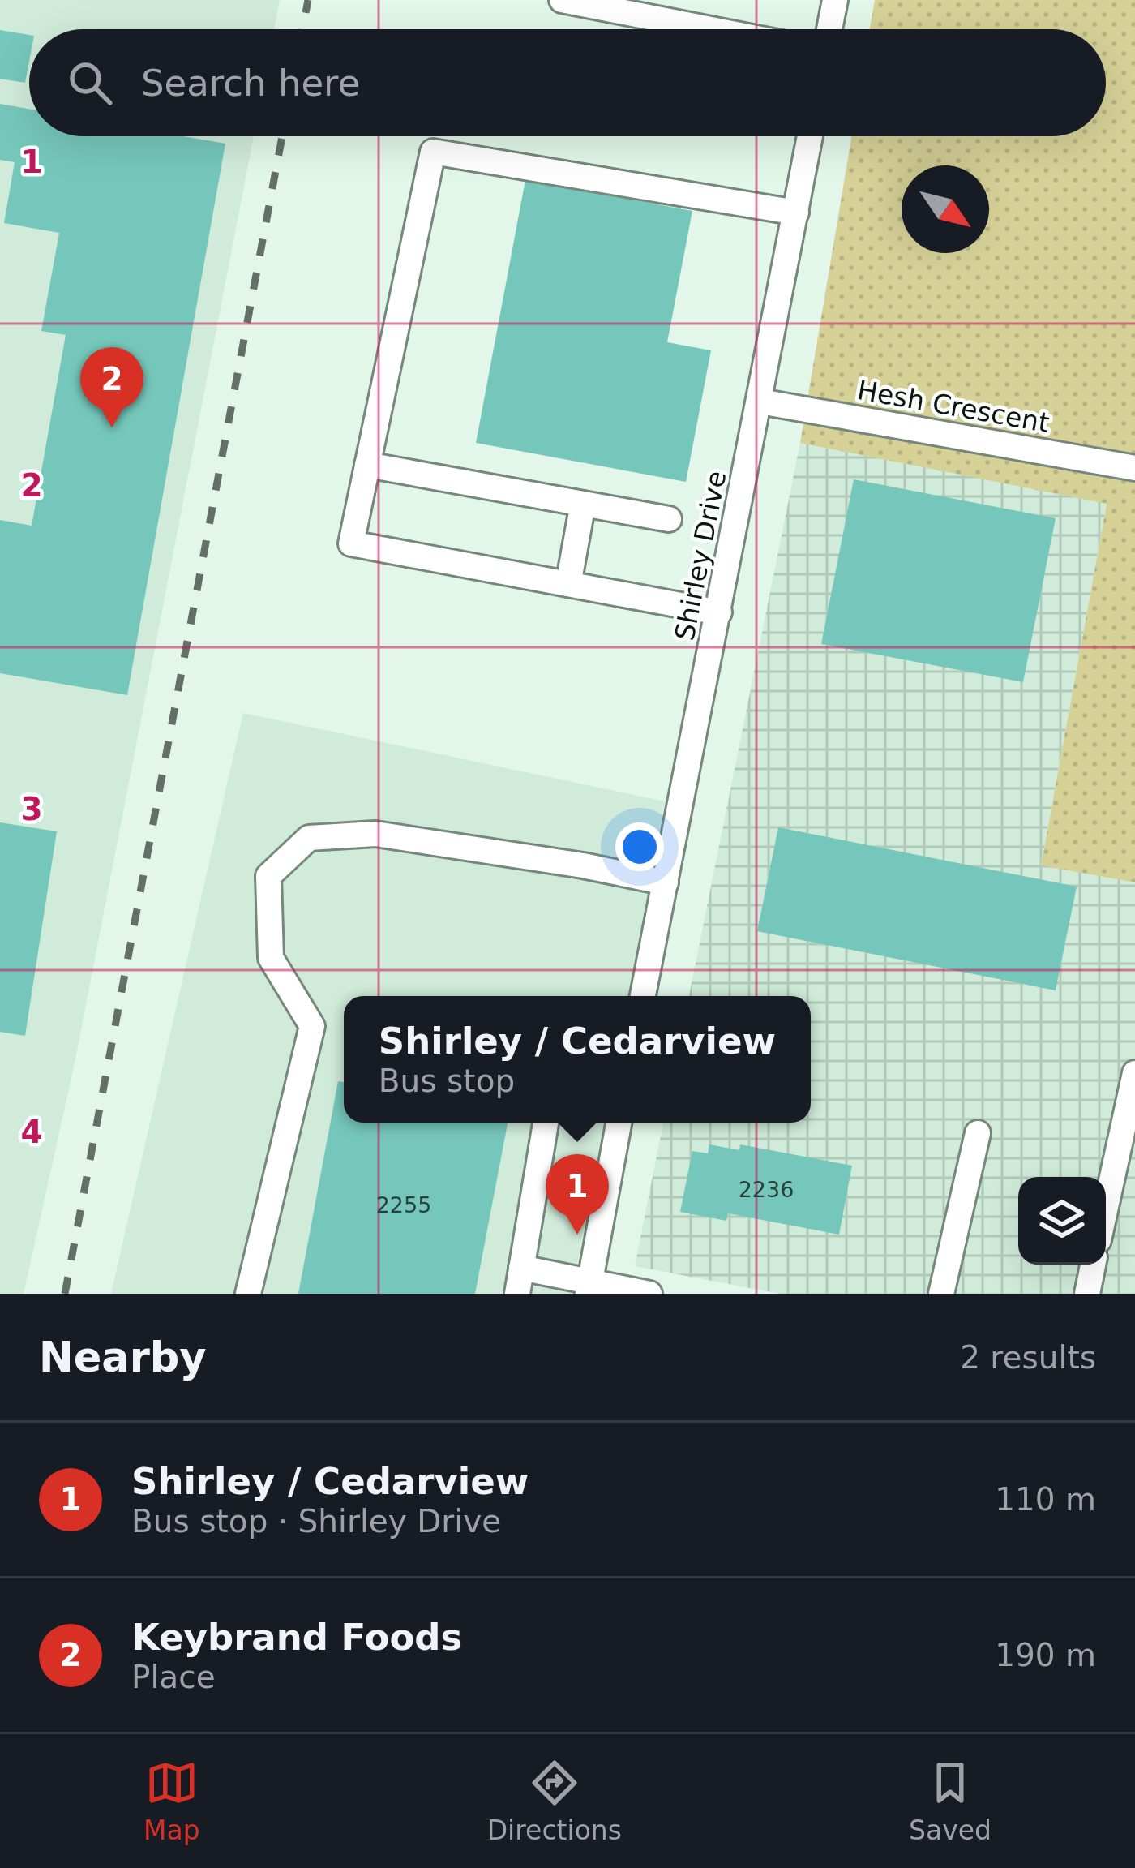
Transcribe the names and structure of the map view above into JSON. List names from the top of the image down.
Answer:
{
  "streets": {
    "street": ["Hesh Crescent", "Shirley Drive"]
  },
  "crossings": [
    ["Hesh Crescent", "Shirley Drive"]
  ],
  "house_numbers": ["2236", "2255"],
  "north": "bottom right",
  "page": {
    "search": "Search here",
    "pins": ["2", "1"],
    "popup": ["Shirley / Cedarview", "Bus stop"],
    "heading": ["Nearby", "2 results"],
    "list": [
      {
        "mark": "1",
        "name": "Shirley / Cedarview",
        "note": "Bus stop · Shirley Drive",
        "value": "110 m"
      },
      {
        "mark": "2",
        "name": "Keybrand Foods",
        "note": "Place",
        "value": "190 m"
      }
    ],
    "nav": ["Map", "Directions", "Saved"]
  },
  "grid": {
    "rows": [
      "1",
      "2",
      "3",
      "4"
    ]
  }
}
